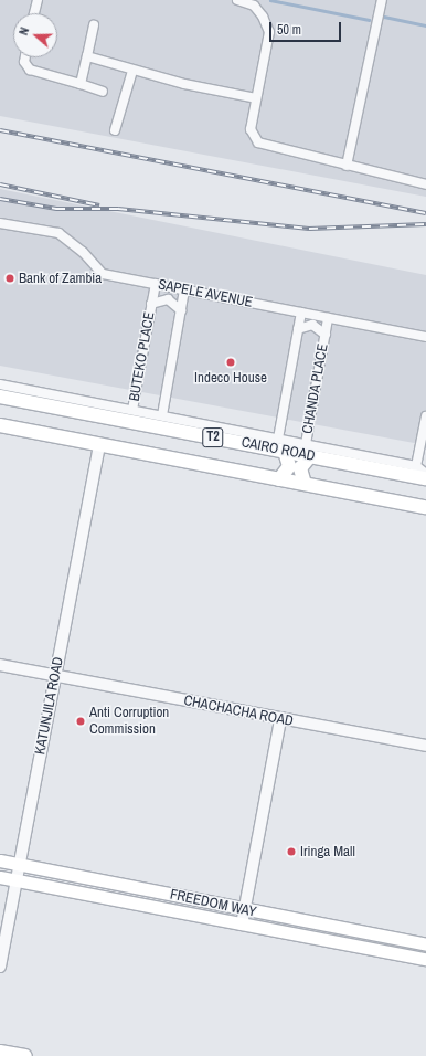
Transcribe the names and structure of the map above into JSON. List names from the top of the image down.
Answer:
{
  "streets": {
    "main road": ["T2", "CAIRO ROAD", "FREEDOM WAY"],
    "street": [
      "SAPELE AVENUE",
      "BUTEKO PLACE",
      "CHANDA PLACE",
      "KATUNJILA ROAD",
      "CHACHACHA ROAD"
    ]
  },
  "crossings": [
    ["SAPELE AVENUE", "BUTEKO PLACE"],
    ["SAPELE AVENUE", "CHANDA PLACE"],
    ["CHANDA PLACE", "CAIRO ROAD"],
    ["CAIRO ROAD", "KATUNJILA ROAD"],
    ["KATUNJILA ROAD", "CHACHACHA ROAD"],
    ["KATUNJILA ROAD", "FREEDOM WAY"]
  ],
  "places": [
    "Bank of Zambia",
    "Indeco House",
    "Anti Corruption Commission",
    "Iringa Mall"
  ],
  "scale_bar": "50 m",
  "north": "left"
}
